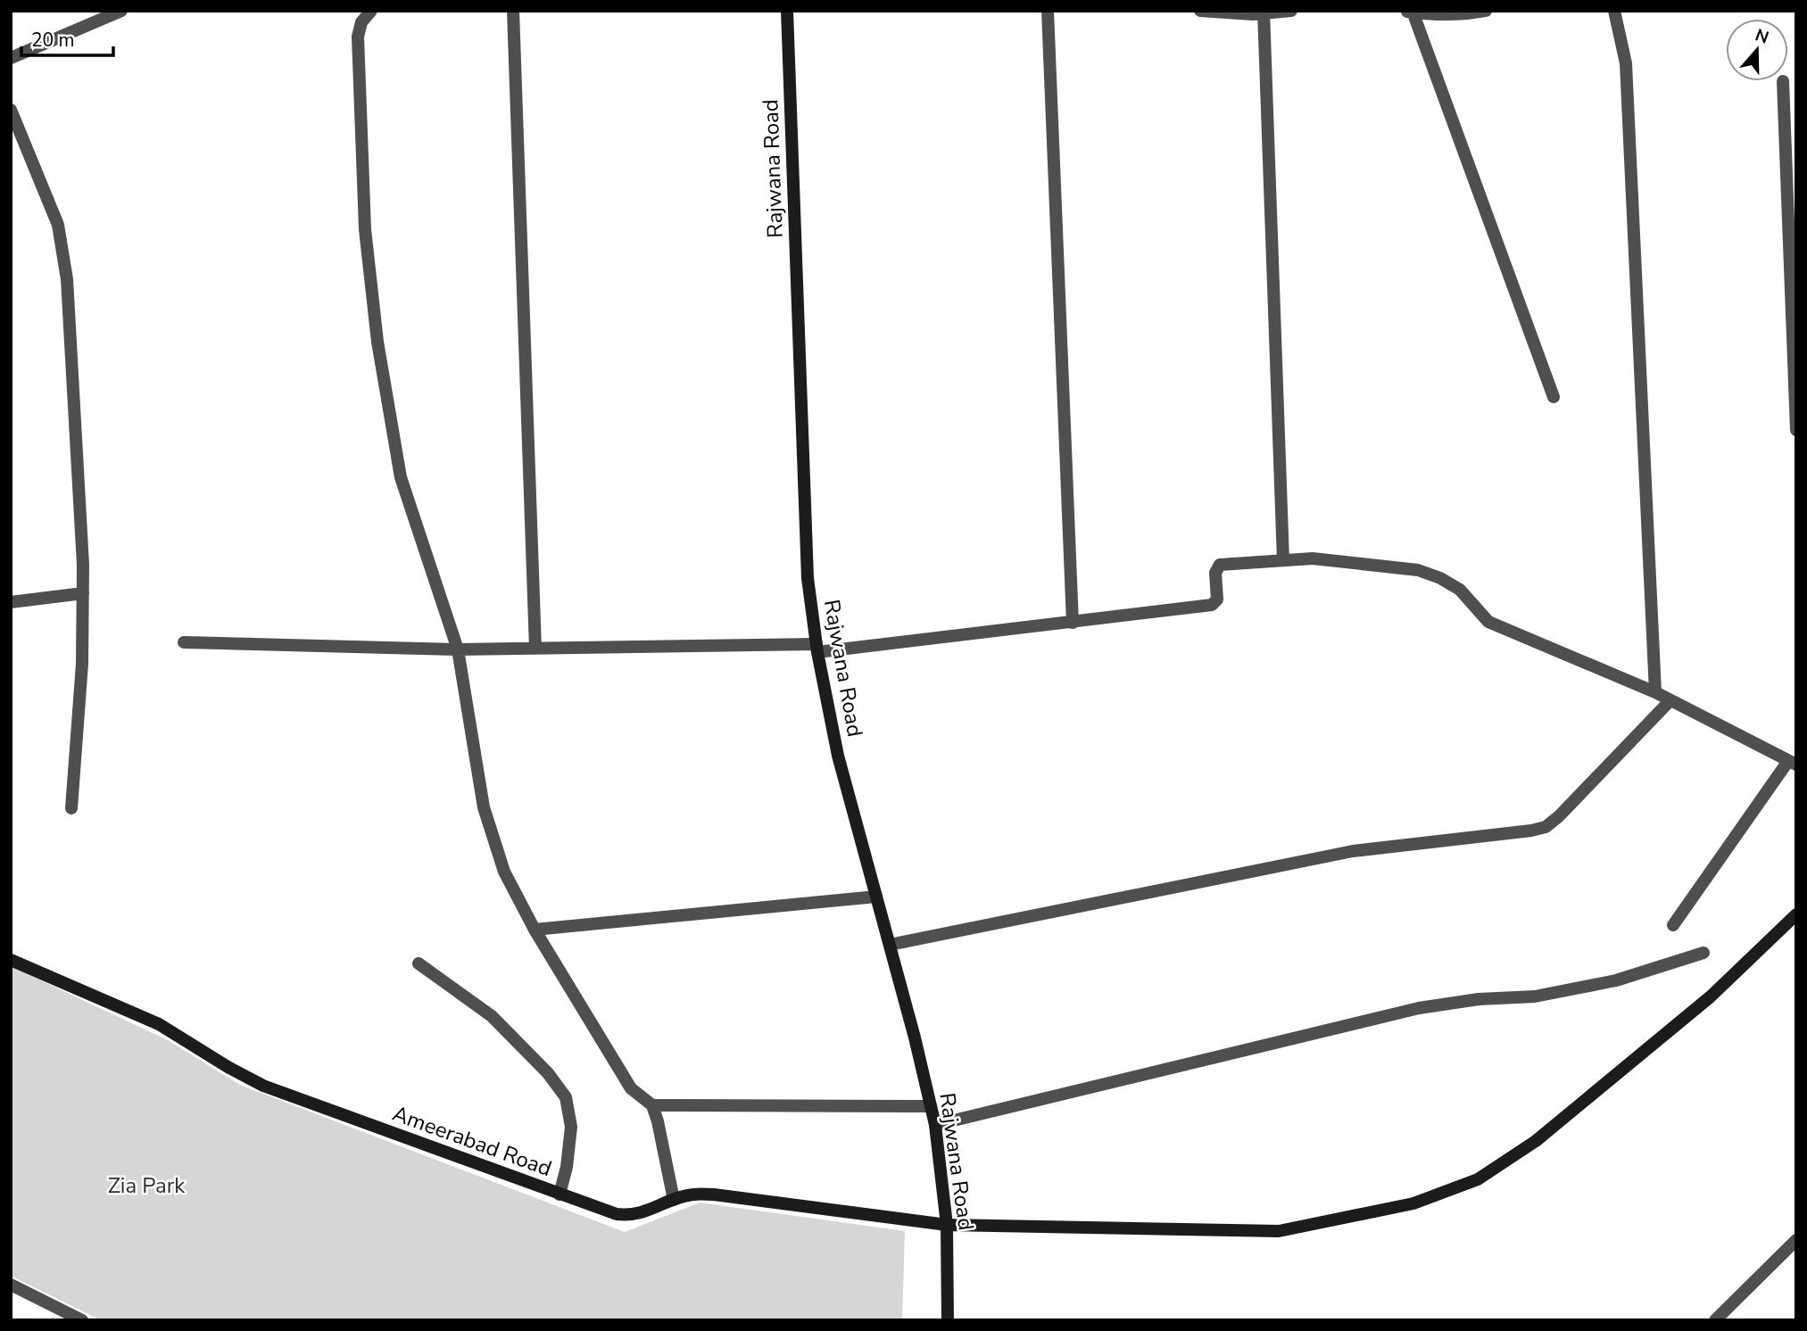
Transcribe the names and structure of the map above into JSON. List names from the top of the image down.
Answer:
{
  "streets": {
    "street": ["Rajwana Road", "Ameerabad Road"]
  },
  "crossings": [
    ["Rajwana Road", "Ameerabad Road"]
  ],
  "parks": ["Zia Park"],
  "scale_bar": "20 m",
  "north": "top"
}
